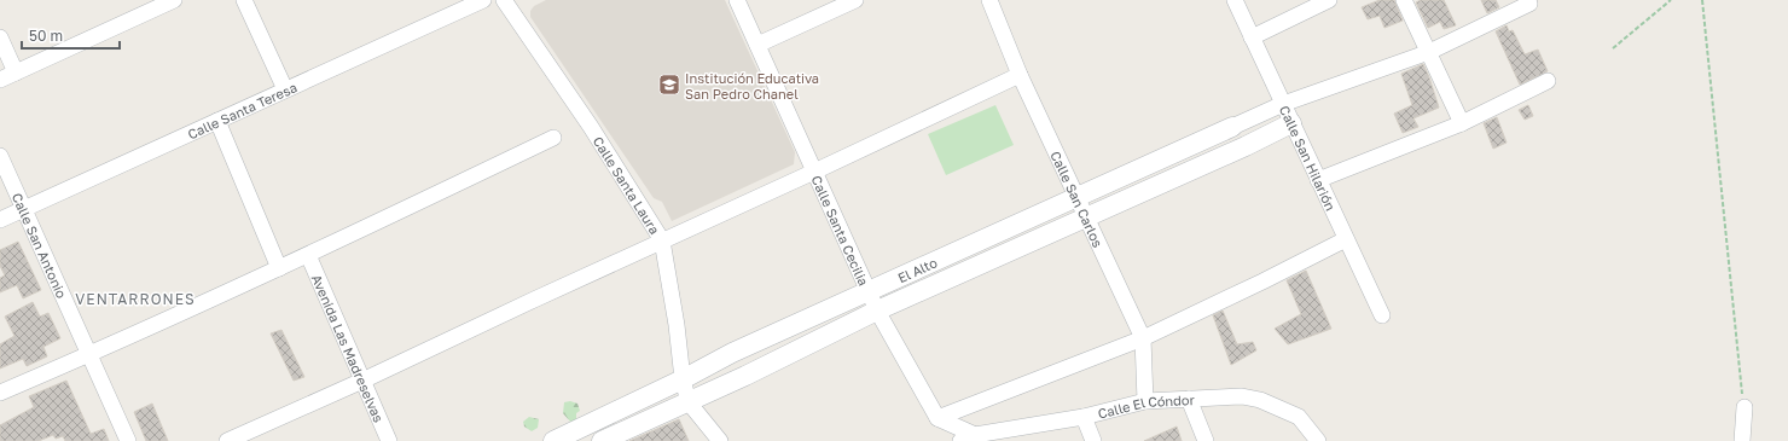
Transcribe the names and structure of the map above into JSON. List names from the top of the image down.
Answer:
{
  "streets": {
    "street": [
      "Calle Santa Teresa",
      "Calle San Hilarión",
      "Calle Santa Laura",
      "Calle San Carlos",
      "Calle Santa Cecilia",
      "Calle San Antonio",
      "El Alto",
      "Avenida Las Madreselvas",
      "Calle El Cóndor"
    ]
  },
  "crossings": [
    ["Calle Santa Teresa", "Calle San Antonio"],
    ["Calle San Hilarión", "El Alto"],
    ["Calle Santa Laura", "El Alto"],
    ["Calle San Carlos", "El Alto"],
    ["Calle San Carlos", "Calle El Cóndor"],
    ["Calle Santa Cecilia", "El Alto"]
  ],
  "districts": ["VENTARRONES"],
  "places": {
    "school or university": ["Institución Educativa San Pedro Chanel"]
  },
  "scale_bar": "50 m"
}
